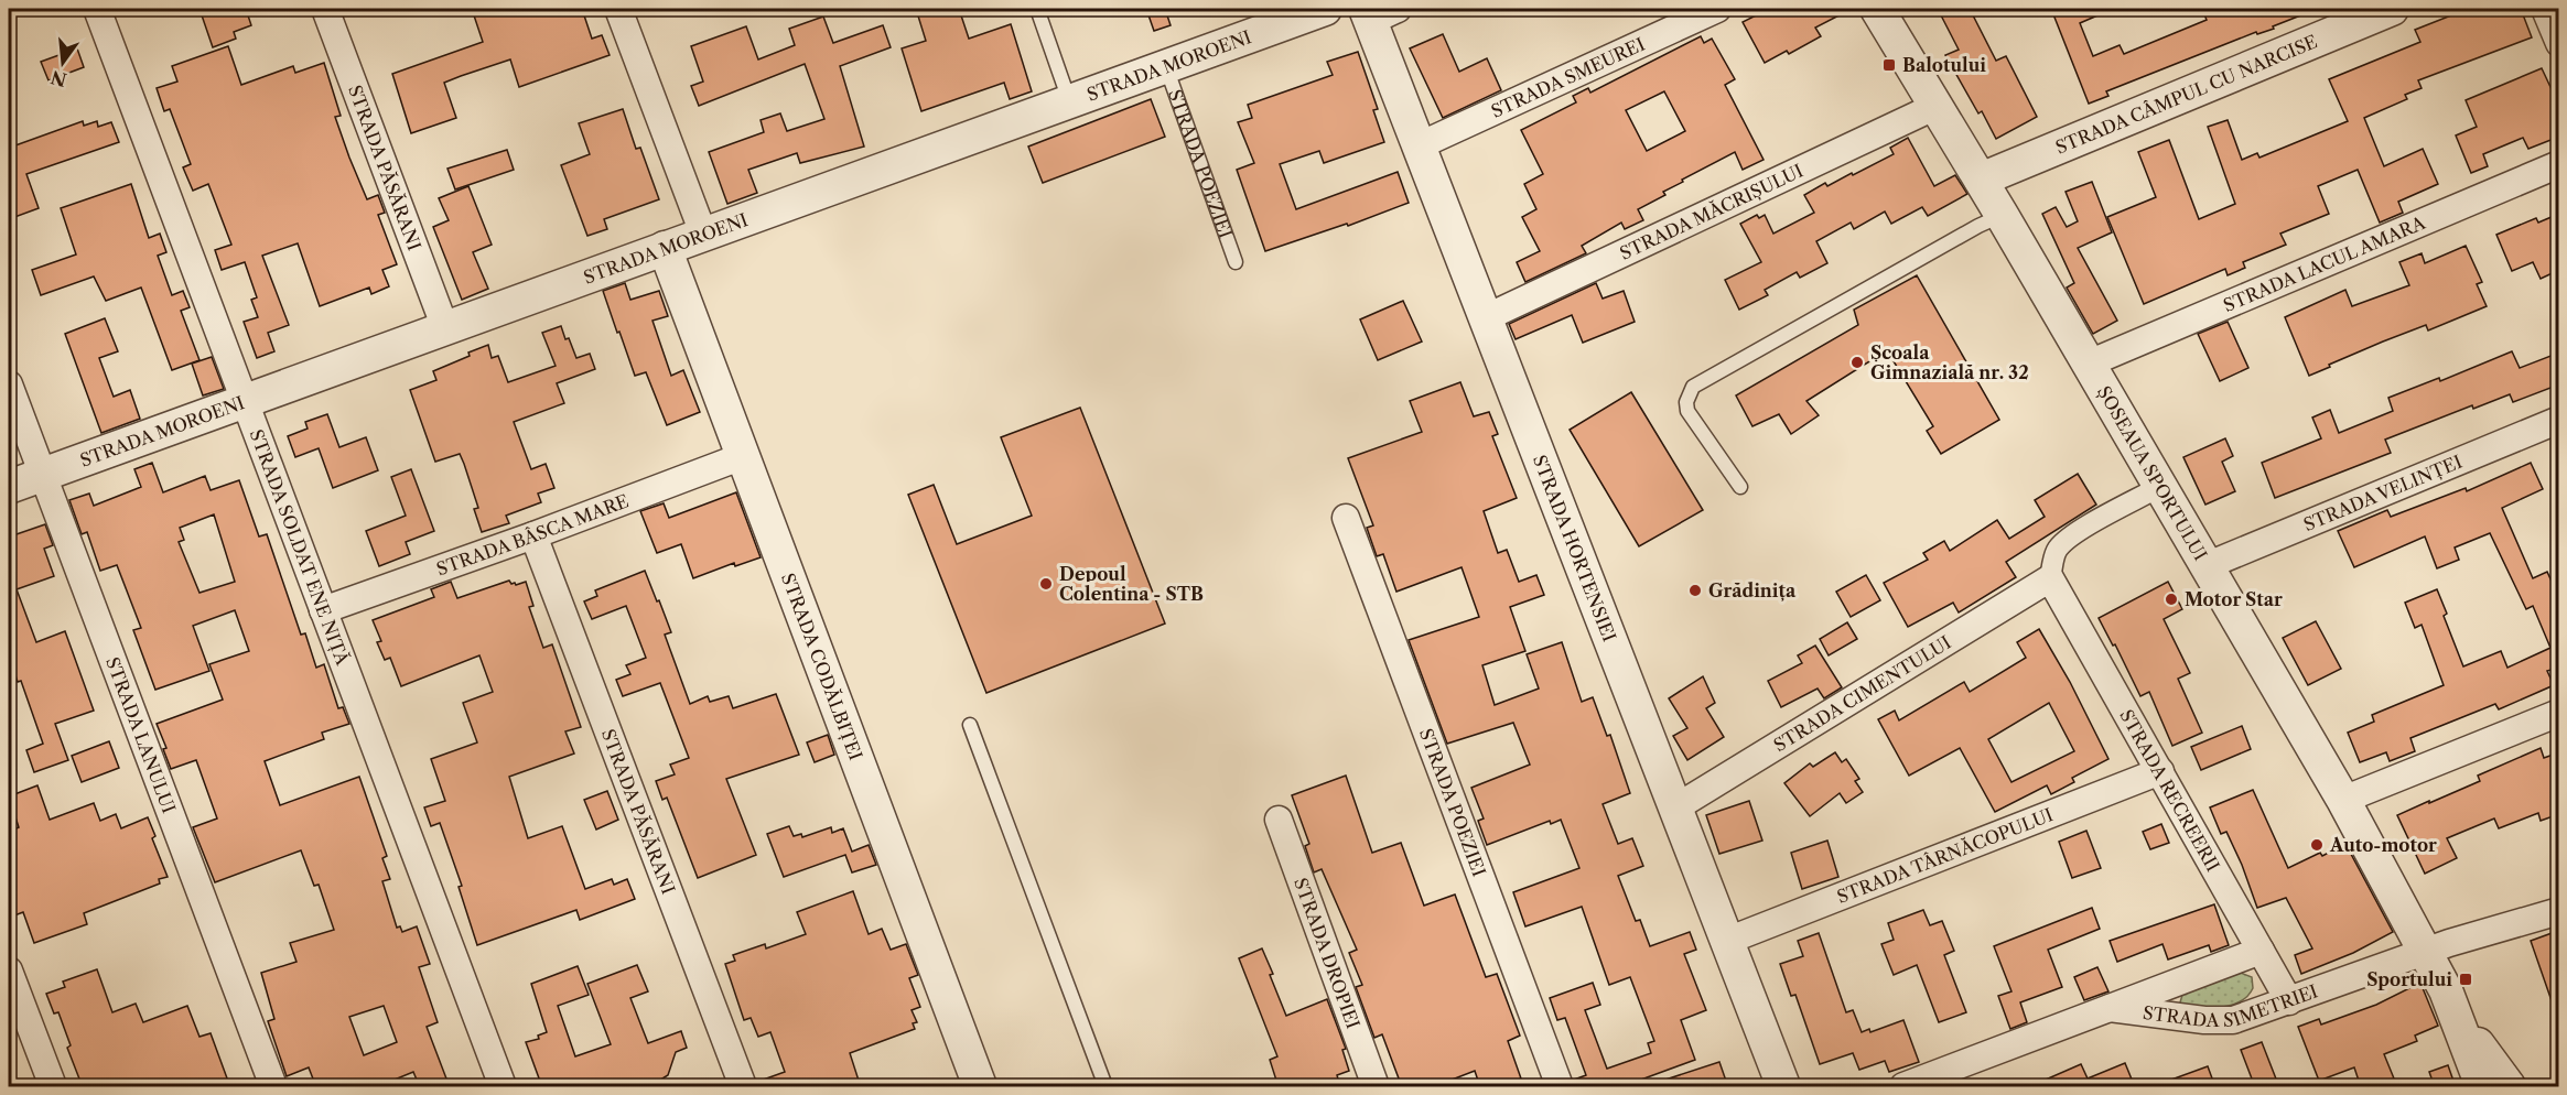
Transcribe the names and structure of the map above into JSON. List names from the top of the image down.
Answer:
{
  "streets": {
    "street": [
      "STRADA MOROENI",
      "STRADA SMEUREI",
      "STRADA CÂMPUL CU NARCISE",
      "STRADA POEZIEI",
      "STRADA PĂSĂRANI",
      "STRADA MĂCRIȘULUI",
      "STRADA LACUL AMARA",
      "ȘOSEAUA SPORTULUI",
      "STRADA VELINȚEI",
      "STRADA BÂSCA MARE",
      "STRADA SOLDAT ENE NIȚĂ",
      "STRADA HORTENSIEI",
      "STRADA CODĂLBIȚEI",
      "STRADA CIMENTULUI",
      "STRADA LANULUI",
      "STRADA RECREERII",
      "STRADA TÂRNĂCOPULUI",
      "STRADA DROPIEI",
      "STRADA SIMETRIEI"
    ]
  },
  "crossings": [
    ["STRADA MOROENI", "STRADA POEZIEI"],
    ["STRADA MOROENI", "STRADA PĂSĂRANI"],
    ["STRADA MOROENI", "STRADA SOLDAT ENE NIȚĂ"],
    ["STRADA MOROENI", "STRADA CODĂLBIȚEI"],
    ["STRADA MOROENI", "STRADA LANULUI"],
    ["STRADA SMEUREI", "STRADA HORTENSIEI"],
    ["STRADA CÂMPUL CU NARCISE", "ȘOSEAUA SPORTULUI"],
    ["STRADA PĂSĂRANI", "STRADA BÂSCA MARE"],
    ["STRADA MĂCRIȘULUI", "ȘOSEAUA SPORTULUI"],
    ["STRADA MĂCRIȘULUI", "STRADA HORTENSIEI"],
    ["STRADA LACUL AMARA", "ȘOSEAUA SPORTULUI"],
    ["ȘOSEAUA SPORTULUI", "STRADA VELINȚEI"],
    ["ȘOSEAUA SPORTULUI", "STRADA SIMETRIEI"],
    ["STRADA BÂSCA MARE", "STRADA SOLDAT ENE NIȚĂ"],
    ["STRADA BÂSCA MARE", "STRADA CODĂLBIȚEI"],
    ["STRADA HORTENSIEI", "STRADA CIMENTULUI"],
    ["STRADA HORTENSIEI", "STRADA TÂRNĂCOPULUI"],
    ["STRADA CIMENTULUI", "STRADA RECREERII"],
    ["STRADA RECREERII", "STRADA TÂRNĂCOPULUI"],
    ["STRADA RECREERII", "STRADA SIMETRIEI"]
  ],
  "places": {
    "transit": ["Balotului", "Sportului"],
    "other": [
      "Școala Gimnazială nr. 32",
      "Depoul Colentina - STB",
      "Grădinița",
      "Motor Star",
      "Auto-motor"
    ]
  },
  "north": "bottom"
}
